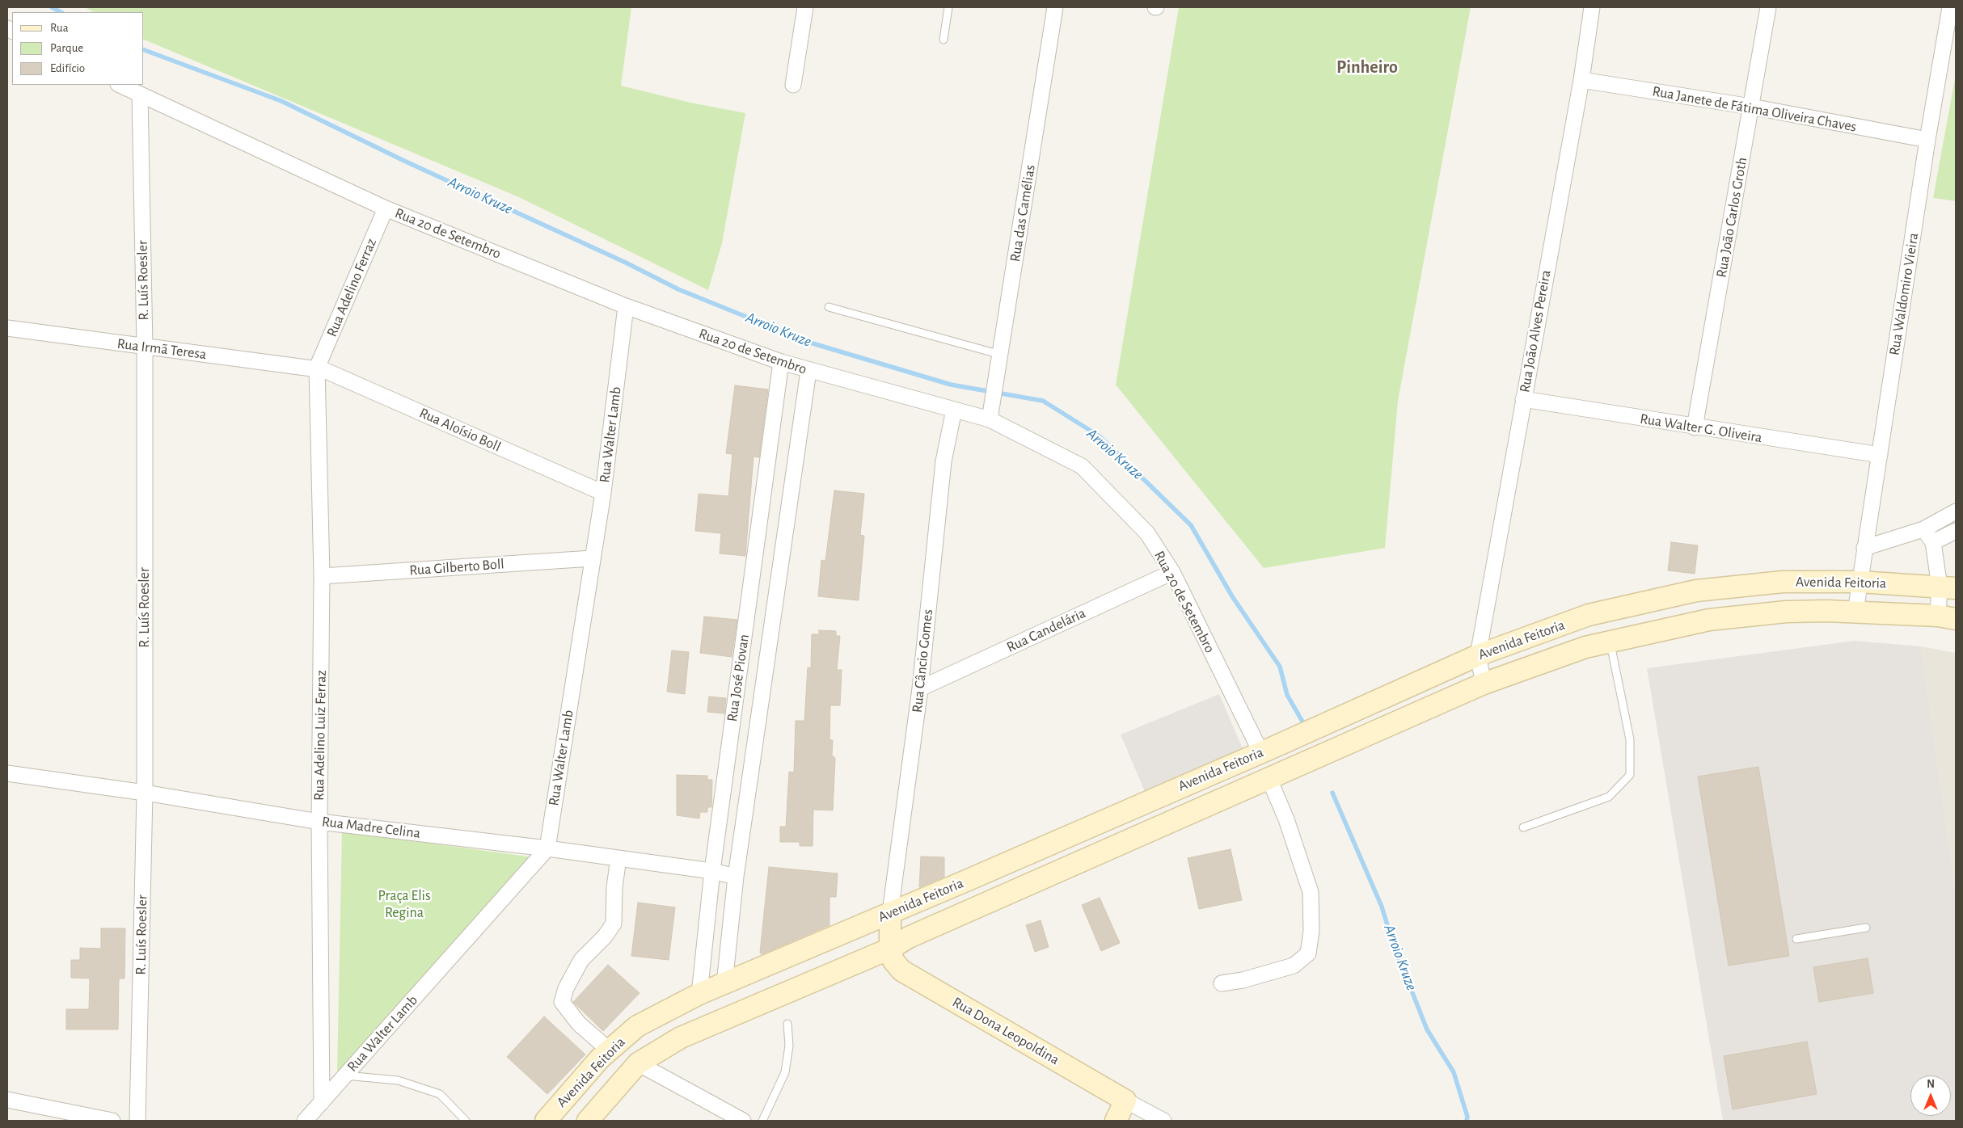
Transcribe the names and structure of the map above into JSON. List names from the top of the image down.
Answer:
{
  "streets": {
    "main road": ["Avenida Feitoria", "Rua Dona Leopoldina"],
    "street": [
      "Rua Janete de Fátima Oliveira Chaves",
      "Rua das Camélias",
      "Rua João Carlos Groth",
      "Rua 20 de Setembro",
      "R. Luís Roesler",
      "Rua Adelino Ferraz",
      "Rua Waldomiro Vieira",
      "Rua João Alves Pereira",
      "Rua Irmã Teresa",
      "Rua Walter G. Oliveira",
      "Rua Aloísio Boll",
      "Rua Walter Lamb",
      "Rua Gilberto Boll",
      "Rua Candelária",
      "Rua Câncio Gomes",
      "Rua José Piovan",
      "Rua Adelino Luiz Ferraz",
      "Rua Madre Celina"
    ]
  },
  "crossings": [
    ["Rua Janete de Fátima Oliveira Chaves", "Rua João Carlos Groth"],
    ["Rua Janete de Fátima Oliveira Chaves", "Rua Waldomiro Vieira"],
    ["Rua Janete de Fátima Oliveira Chaves", "Rua João Alves Pereira"],
    ["Rua das Camélias", "Rua 20 de Setembro"],
    ["Rua João Carlos Groth", "Rua Walter G. Oliveira"],
    ["Rua 20 de Setembro", "R. Luís Roesler"],
    ["Rua 20 de Setembro", "Rua Adelino Ferraz"],
    ["Rua 20 de Setembro", "Rua Walter Lamb"],
    ["Rua 20 de Setembro", "Avenida Feitoria"],
    ["Rua 20 de Setembro", "Rua Candelária"],
    ["Rua 20 de Setembro", "Rua Câncio Gomes"],
    ["Rua 20 de Setembro", "Rua José Piovan"],
    ["R. Luís Roesler", "Rua Irmã Teresa"],
    ["R. Luís Roesler", "Rua Madre Celina"],
    ["Rua Adelino Ferraz", "Rua Irmã Teresa"],
    ["Rua Adelino Ferraz", "Rua Aloísio Boll"],
    ["Rua Adelino Ferraz", "Rua Adelino Luiz Ferraz"],
    ["Rua Waldomiro Vieira", "Rua Walter G. Oliveira"],
    ["Rua Waldomiro Vieira", "Avenida Feitoria"],
    ["Rua João Alves Pereira", "Rua Walter G. Oliveira"],
    ["Rua João Alves Pereira", "Avenida Feitoria"],
    ["Rua Irmã Teresa", "Rua Aloísio Boll"],
    ["Rua Irmã Teresa", "Rua Adelino Luiz Ferraz"],
    ["Rua Aloísio Boll", "Rua Walter Lamb"],
    ["Rua Aloísio Boll", "Rua Adelino Luiz Ferraz"],
    ["Rua Walter Lamb", "Rua Gilberto Boll"],
    ["Rua Walter Lamb", "Rua Adelino Luiz Ferraz"],
    ["Rua Walter Lamb", "Rua Madre Celina"],
    ["Rua Gilberto Boll", "Rua Adelino Luiz Ferraz"],
    ["Avenida Feitoria", "Rua Câncio Gomes"],
    ["Avenida Feitoria", "Rua José Piovan"],
    ["Avenida Feitoria", "Rua Dona Leopoldina"],
    ["Rua Candelária", "Rua Câncio Gomes"],
    ["Rua Câncio Gomes", "Rua Dona Leopoldina"],
    ["Rua José Piovan", "Rua Madre Celina"],
    ["Rua Adelino Luiz Ferraz", "Rua Madre Celina"]
  ],
  "districts": ["Pinheiro"],
  "water": ["Arroio Kruze"],
  "parks": ["Praça Elis Regina"],
  "legend": ["Rua", "Parque", "Edifício"],
  "north": "top"
}
